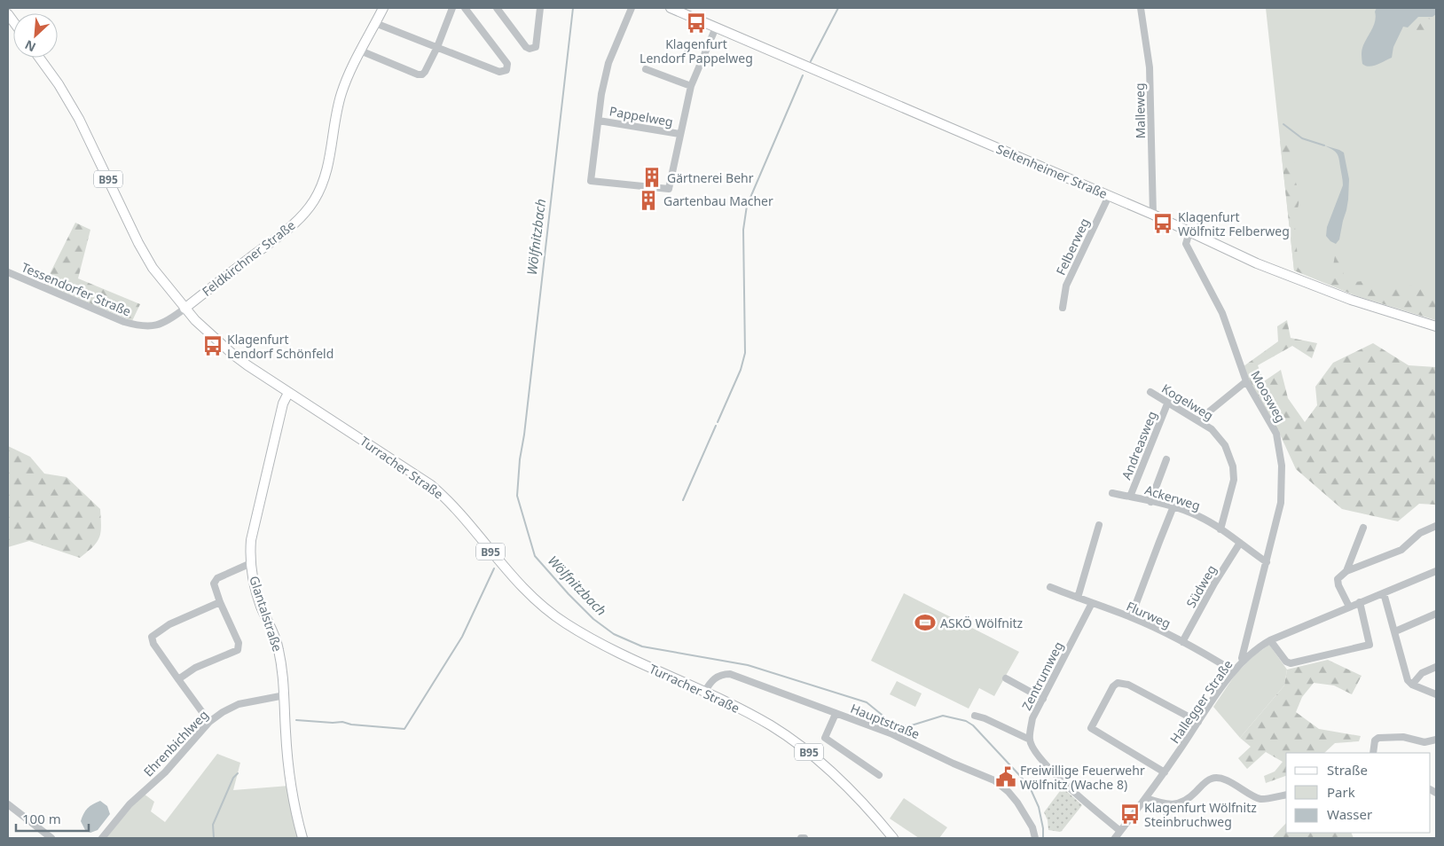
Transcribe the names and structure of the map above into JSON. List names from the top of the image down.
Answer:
{
  "streets": {
    "main road": [
      "Seltenheimer Straße",
      "B95",
      "Feldkirchner Straße",
      "Turracher Straße",
      "Glantalstraße"
    ],
    "street": [
      "Malleweg",
      "Pappelweg",
      "Felberweg",
      "Tessendorfer Straße",
      "Moosweg",
      "Kogelweg",
      "Andreasweg",
      "Ackerweg",
      "Südweg",
      "Flurweg",
      "Zentrumweg",
      "Hallegger Straße",
      "Hauptstraße",
      "Ehrenbichlweg"
    ]
  },
  "crossings": [
    ["Malleweg", "Seltenheimer Straße"],
    ["Pappelweg", "Seltenheimer Straße"],
    ["Seltenheimer Straße", "Felberweg"],
    ["Seltenheimer Straße", "Moosweg"],
    ["Feldkirchner Straße", "Tessendorfer Straße"],
    ["Feldkirchner Straße", "Turracher Straße"],
    ["Tessendorfer Straße", "Turracher Straße"],
    ["Moosweg", "Ackerweg"],
    ["Moosweg", "Hallegger Straße"],
    ["Kogelweg", "Andreasweg"],
    ["Kogelweg", "Ackerweg"],
    ["Andreasweg", "Ackerweg"],
    ["Turracher Straße", "Glantalstraße"],
    ["Turracher Straße", "Hauptstraße"],
    ["Ackerweg", "Südweg"],
    ["Südweg", "Flurweg"],
    ["Glantalstraße", "Ehrenbichlweg"],
    ["Flurweg", "Zentrumweg"],
    ["Flurweg", "Hallegger Straße"]
  ],
  "water": ["Wölfnitzbach"],
  "places": {
    "bus stop": [
      "Klagenfurt Lendorf Pappelweg",
      "Klagenfurt Wölfnitz Felberweg",
      "Klagenfurt Lendorf Schönfeld",
      "Klagenfurt Wölfnitz Steinbruchweg"
    ],
    "building": ["Gärtnerei Behr", "Gartenbau Macher"],
    "sports": ["ASKÖ Wölfnitz"],
    "public building": ["Freiwillige Feuerwehr Wölfnitz (Wache 8)"]
  },
  "legend": ["Straße", "Park", "Wasser"],
  "scale_bar": "100 m",
  "north": "bottom left"
}
